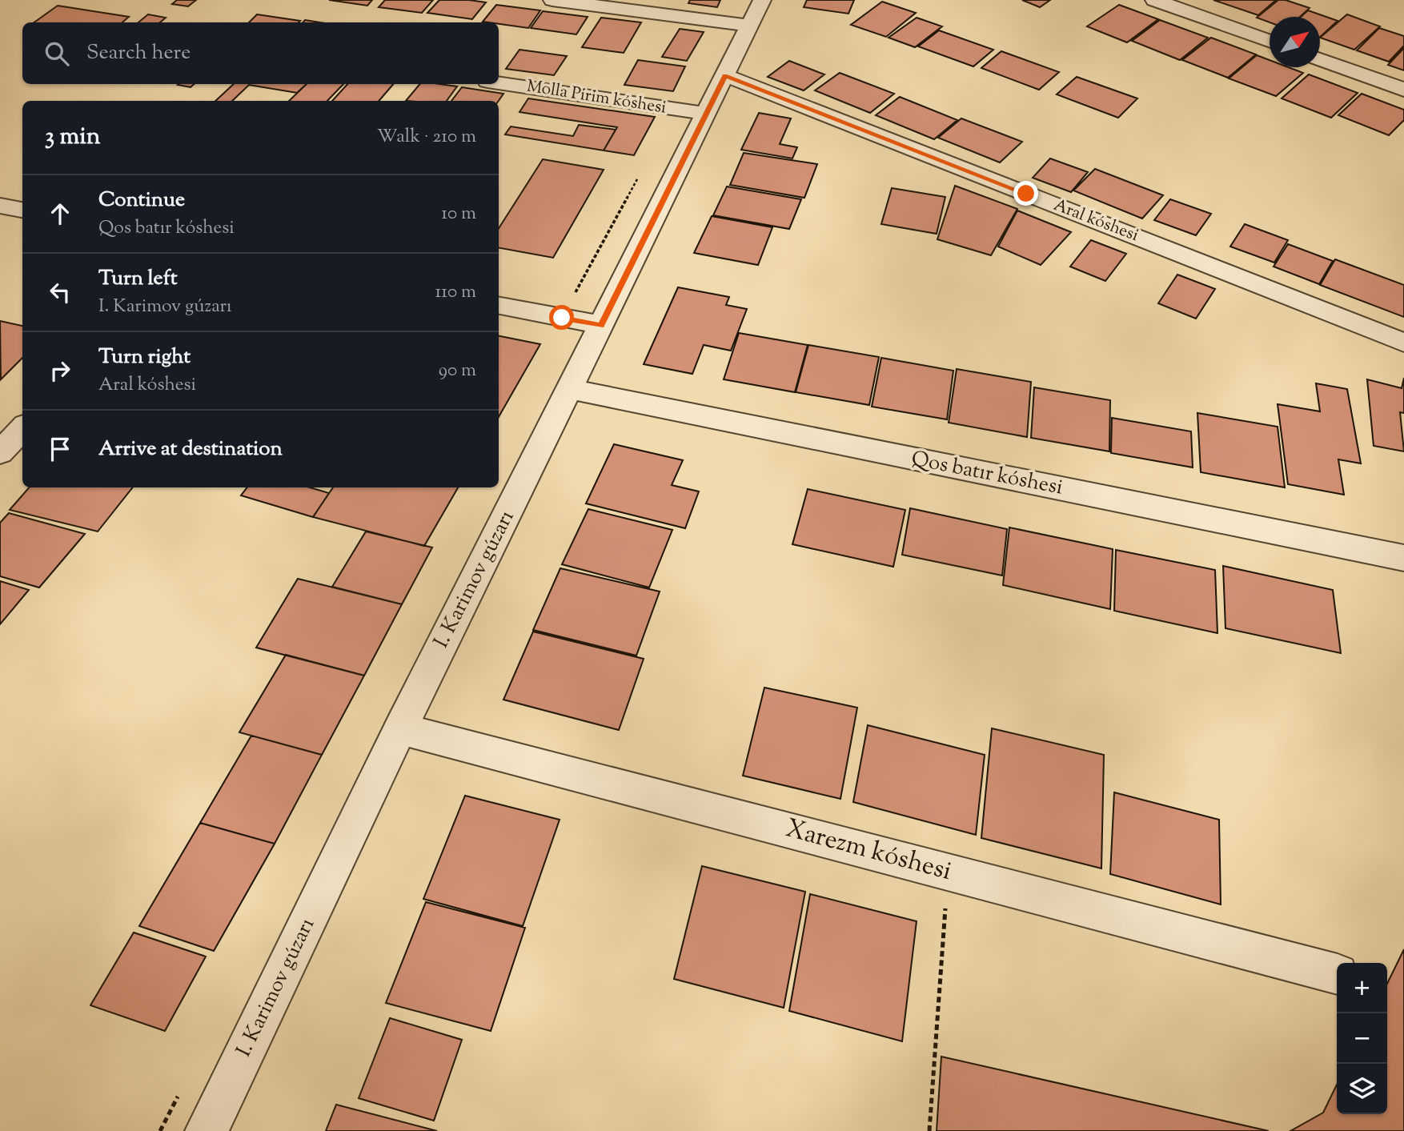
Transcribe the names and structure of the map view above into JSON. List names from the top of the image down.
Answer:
{
  "streets": {
    "street": [
      "Molla Pirim kóshesi",
      "Aral kóshesi",
      "Qos batır kóshesi",
      "I. Karimov gúzarı",
      "Xarezm kóshesi"
    ]
  },
  "crossings": [
    ["Molla Pirim kóshesi", "I. Karimov gúzarı"],
    ["Aral kóshesi", "I. Karimov gúzarı"],
    ["Qos batır kóshesi", "I. Karimov gúzarı"],
    ["I. Karimov gúzarı", "Xarezm kóshesi"]
  ],
  "north": "top right",
  "page": {
    "search": "Search here",
    "heading": ["3 min", "Walk · 210 m"],
    "list": [
      ["Continue", "Qos batır kóshesi", "10 m"],
      ["Turn left", "I. Karimov gúzarı", "110 m"],
      ["Turn right", "Aral kóshesi", "90 m"],
      "Arrive at destination"
    ],
    "map_buttons": ["+", "−"]
  }
}
